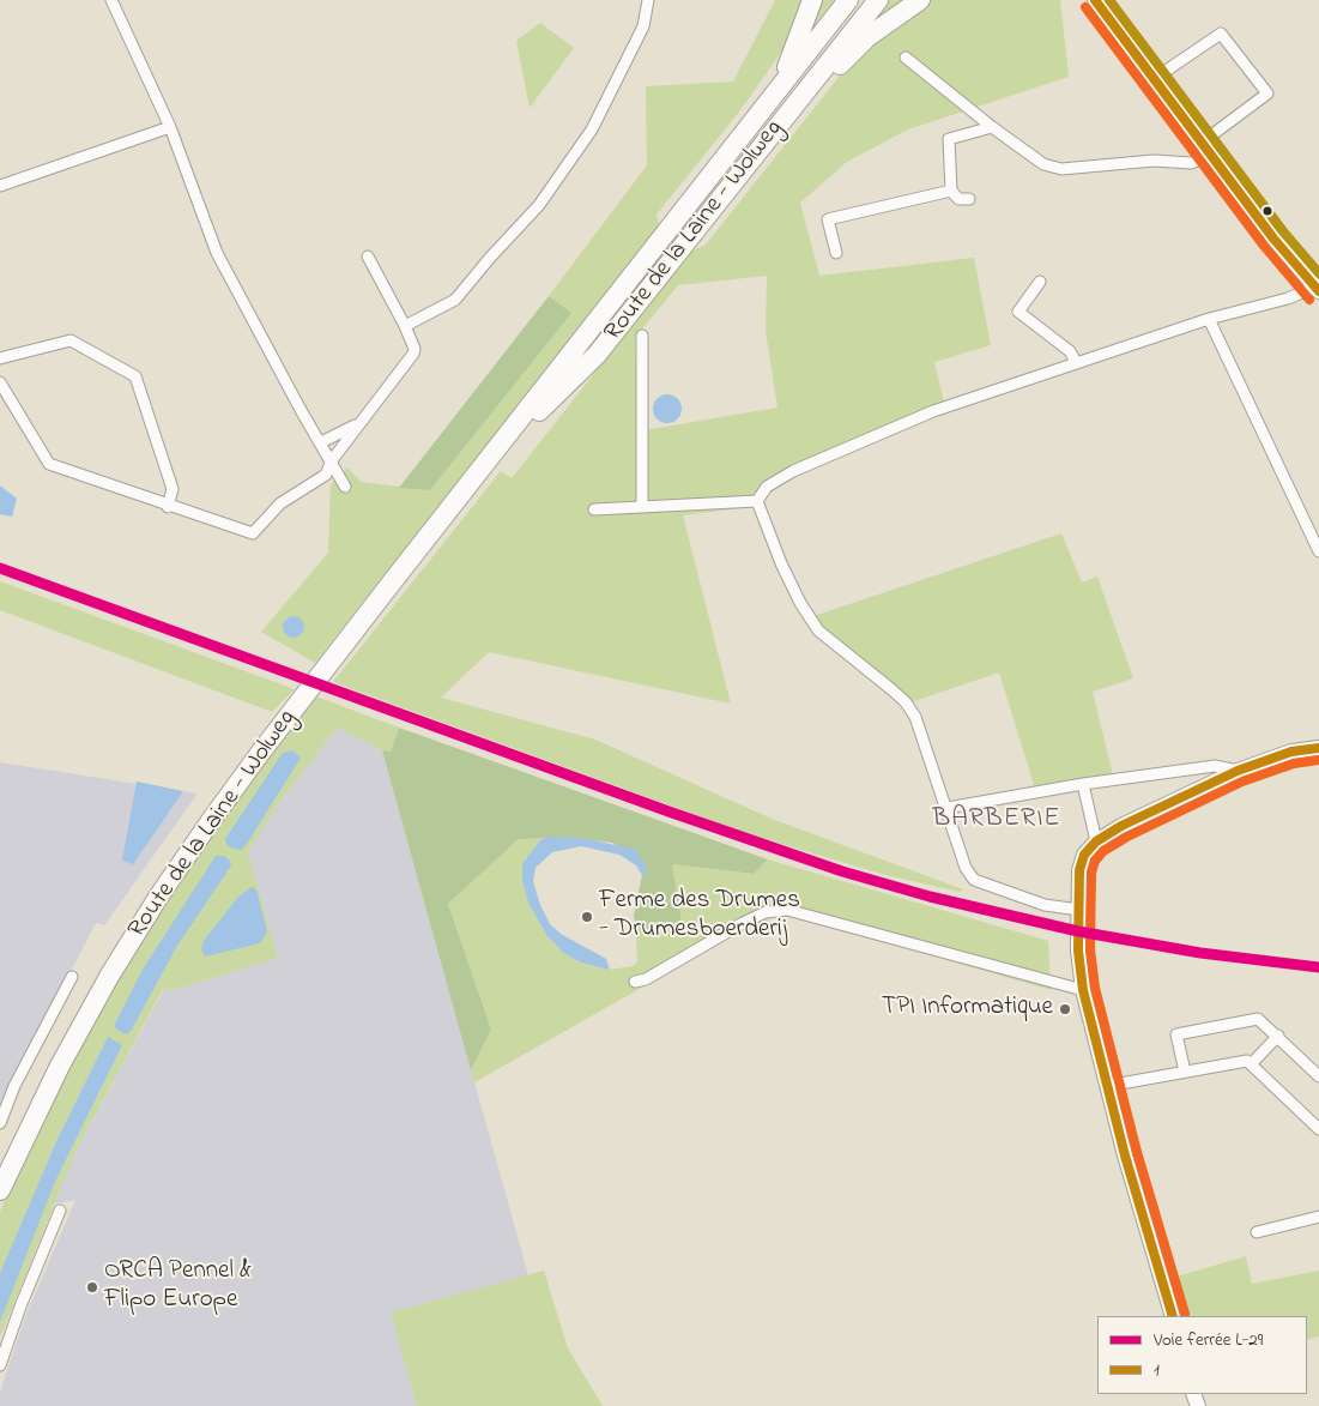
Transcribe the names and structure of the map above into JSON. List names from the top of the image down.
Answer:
{
  "streets": {
    "highway": ["Route de la Laine - Wolweg"]
  },
  "districts": ["BARBERIE"],
  "places": ["Ferme des Drumes - Drumesboerderij", "TPI Informatique", "ORCA Pennel & Flipo Europe"],
  "lines": ["transit line 1", "rail line L-29"],
  "legend": ["Voie ferrée L-29", "1"]
}
